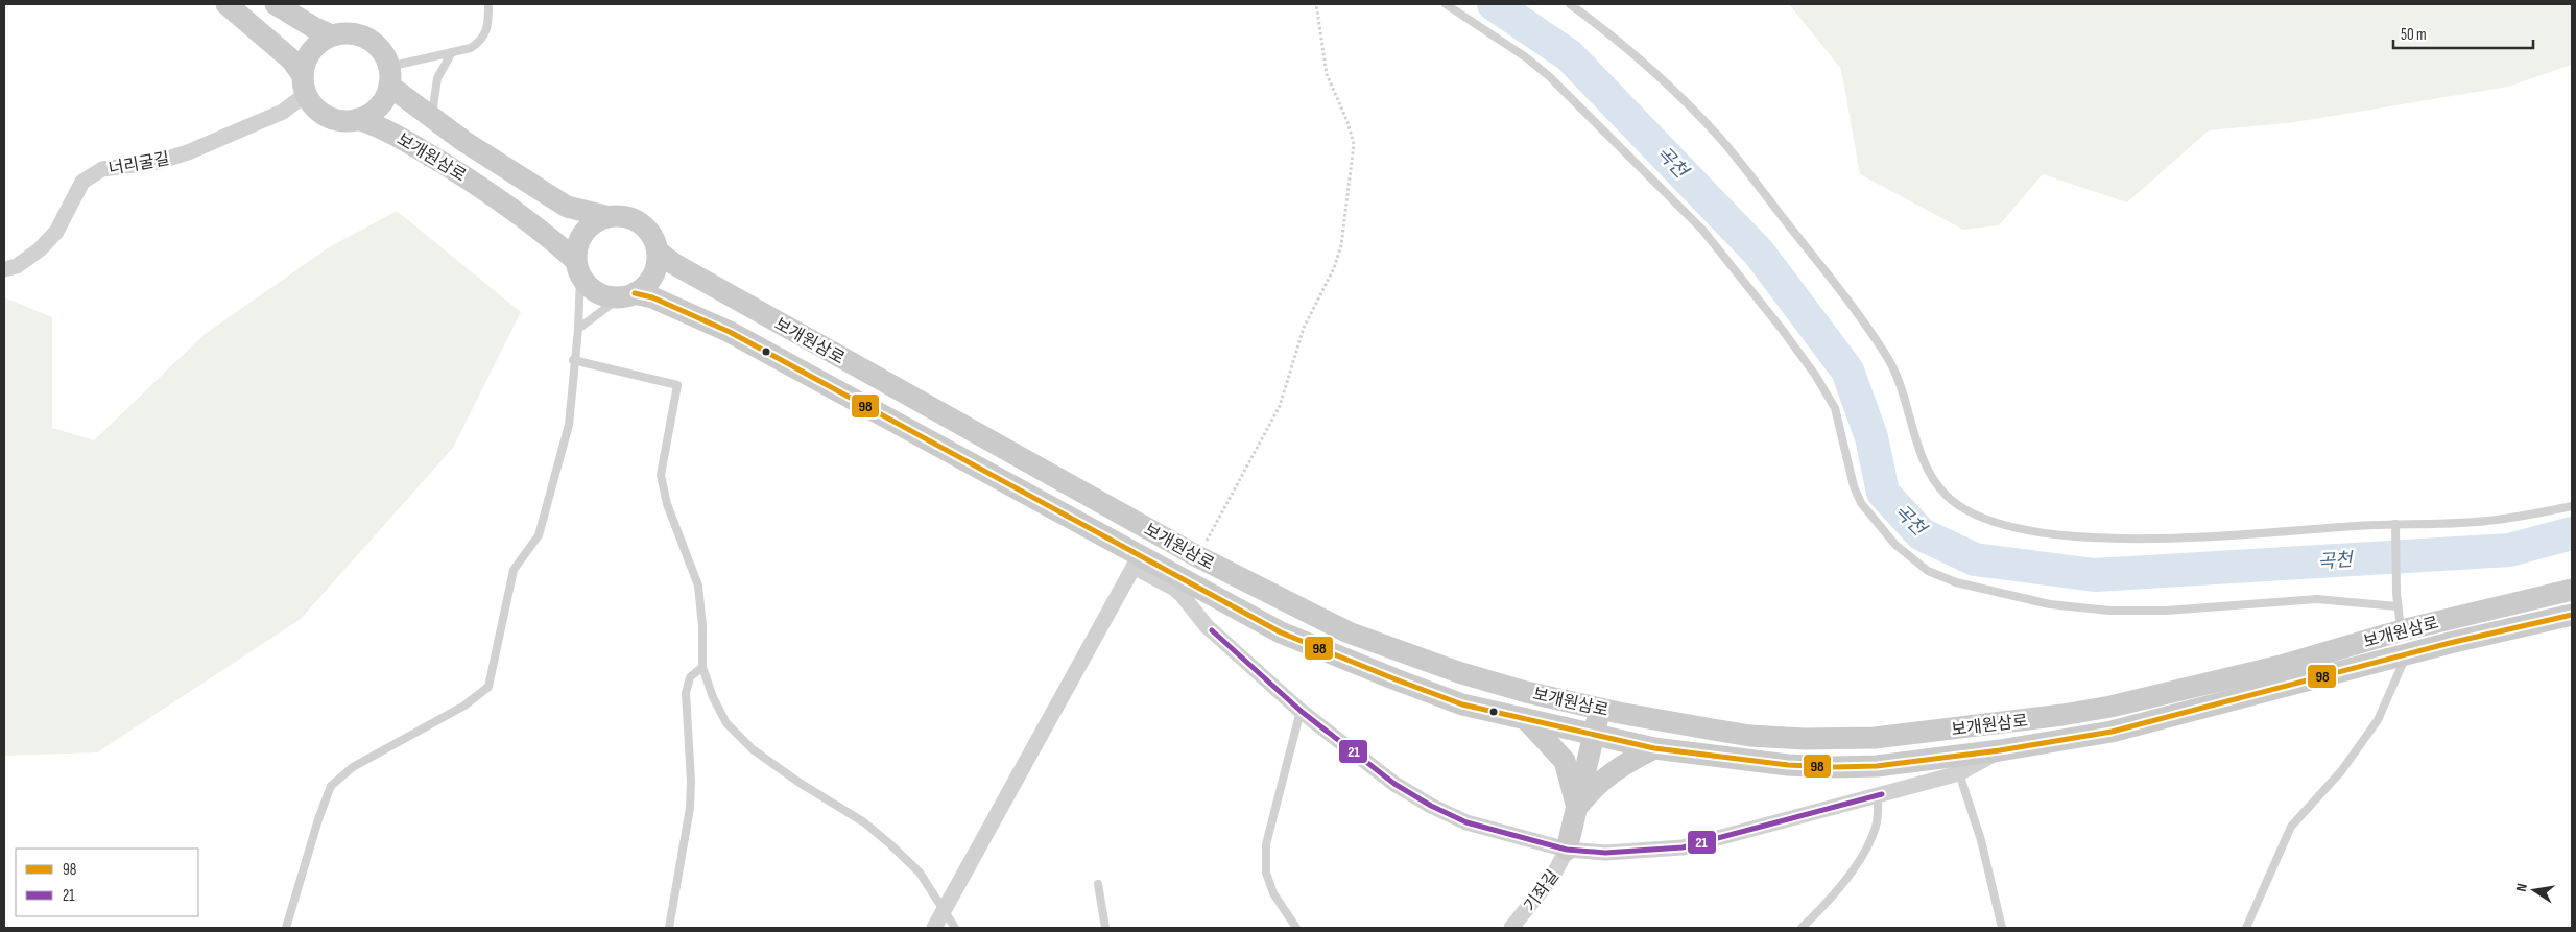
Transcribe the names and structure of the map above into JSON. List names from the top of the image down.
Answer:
{
  "streets": {
    "main road": ["보개원삼로"],
    "street": ["너리굴길", "기좌길"]
  },
  "crossings": [
    ["보개원삼로", "너리굴길"],
    ["보개원삼로", "기좌길"]
  ],
  "water": ["곡천"],
  "lines": ["transit line 98", "transit line 21"],
  "legend": ["98", "21"],
  "scale_bar": "50 m",
  "north": "left"
}
